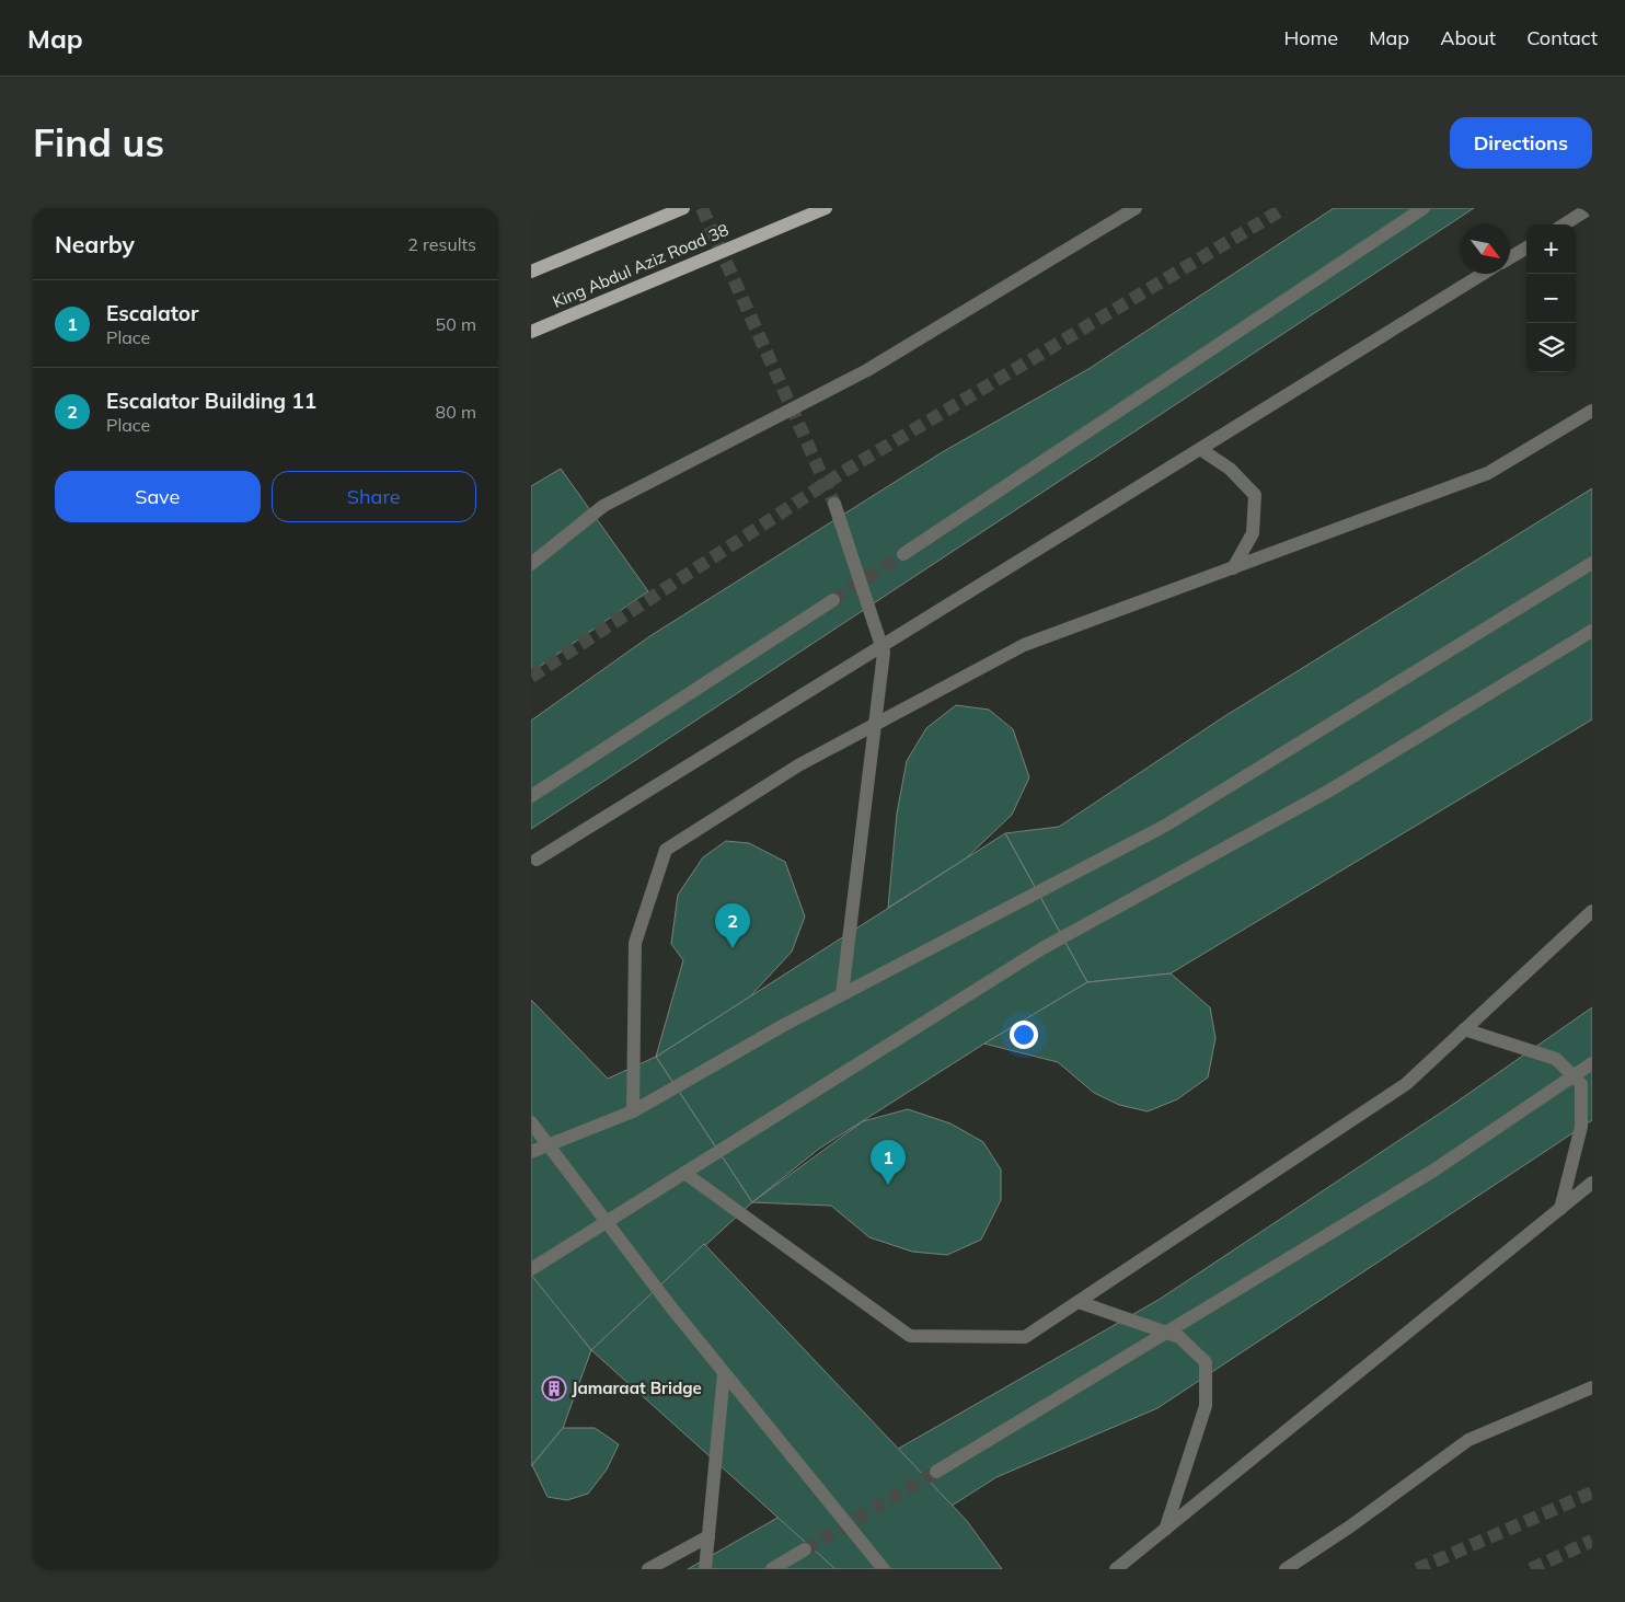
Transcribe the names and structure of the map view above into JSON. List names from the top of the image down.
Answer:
{
  "streets": {
    "main road": ["King Abdul Aziz Road 38"]
  },
  "places": {
    "building": ["Jamaraat Bridge"]
  },
  "north": "bottom right",
  "page": {
    "header": "Map",
    "nav": [
      "Home",
      "Map",
      "About",
      "Contact"
    ],
    "buttons": [
      "Directions",
      ["Save", "Share"]
    ],
    "title": "Find us",
    "heading": ["Nearby", "2 results"],
    "map_buttons": ["+", "−"],
    "list": [
      {
        "mark": "1",
        "name": "Escalator",
        "note": "Place",
        "value": "50 m"
      },
      {
        "mark": "2",
        "name": "Escalator Building 11",
        "note": "Place",
        "value": "80 m"
      }
    ],
    "pins": ["2", "1"]
  }
}
